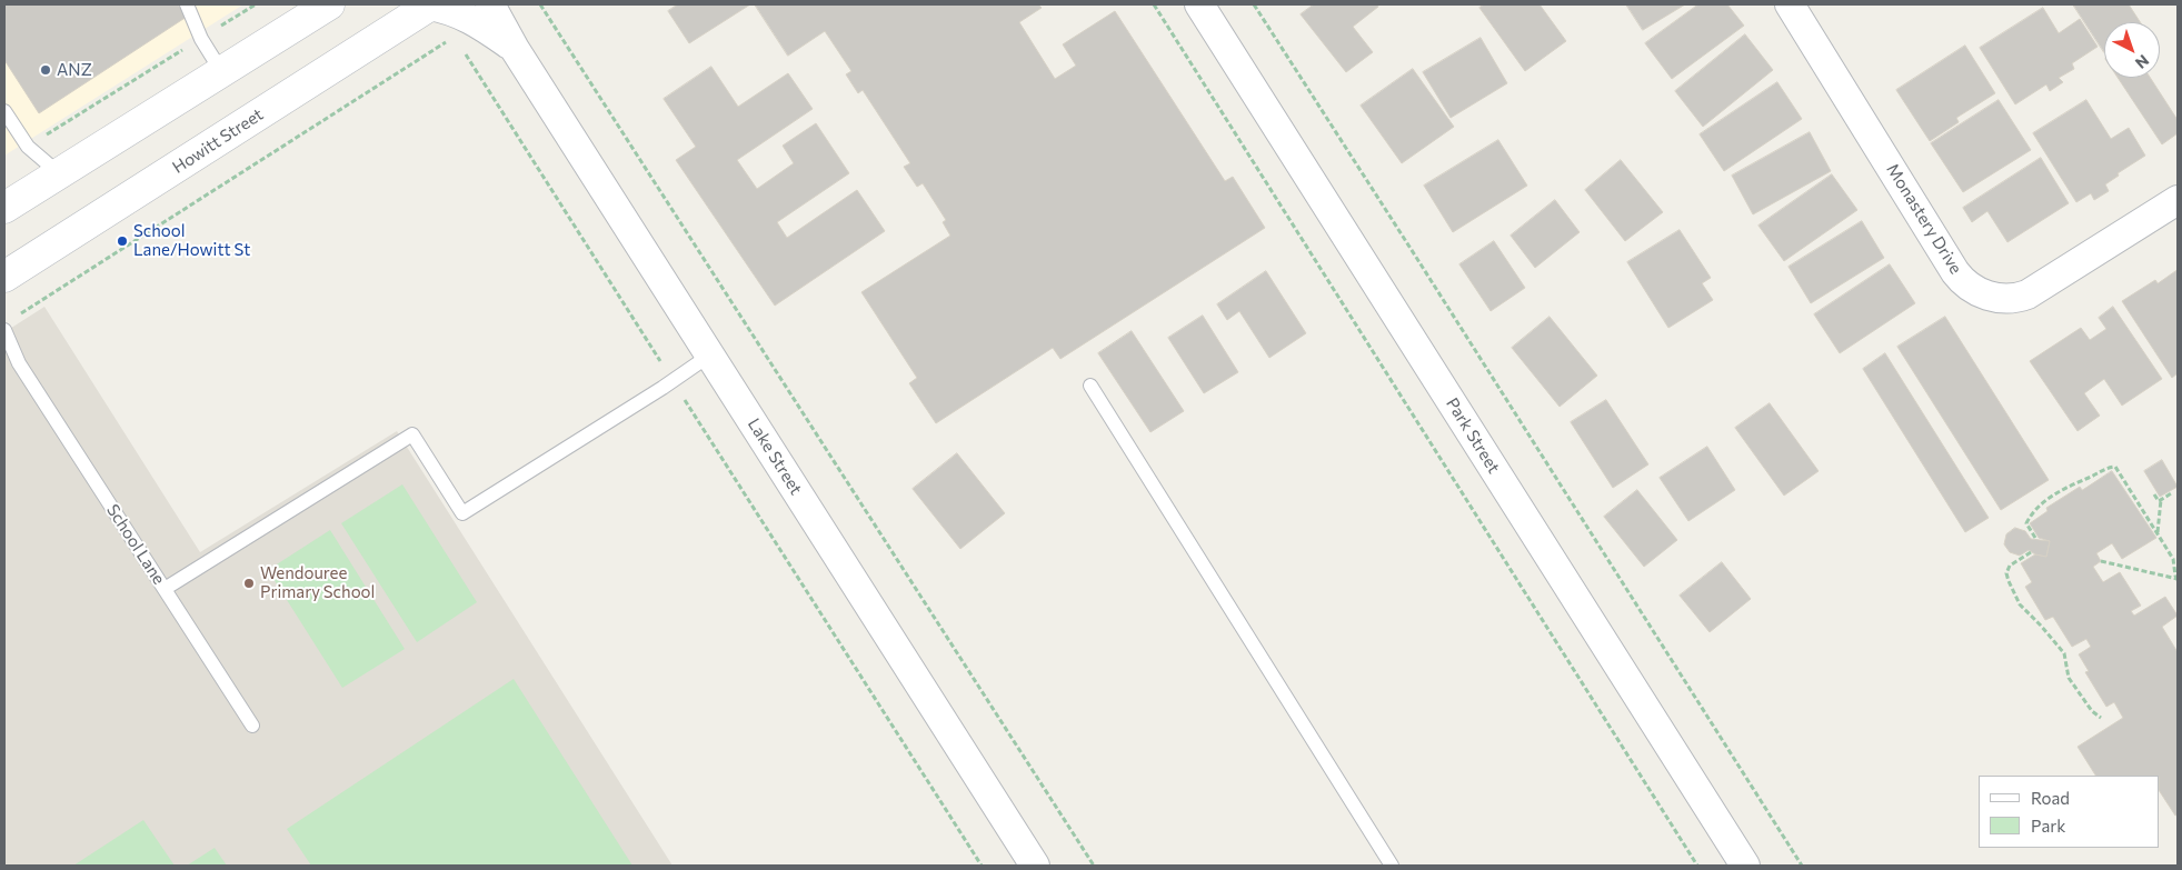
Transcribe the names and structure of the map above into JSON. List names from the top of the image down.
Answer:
{
  "streets": {
    "main road": ["Howitt Street"],
    "street": ["Monastery Drive", "Park Street", "Lake Street"],
    "lane": ["School Lane"]
  },
  "crossings": [
    ["Howitt Street", "Lake Street"]
  ],
  "places": ["ANZ", "School Lane/Howitt St", "Wendouree Primary School"],
  "legend": ["Road", "Park"],
  "north": "bottom right"
}
